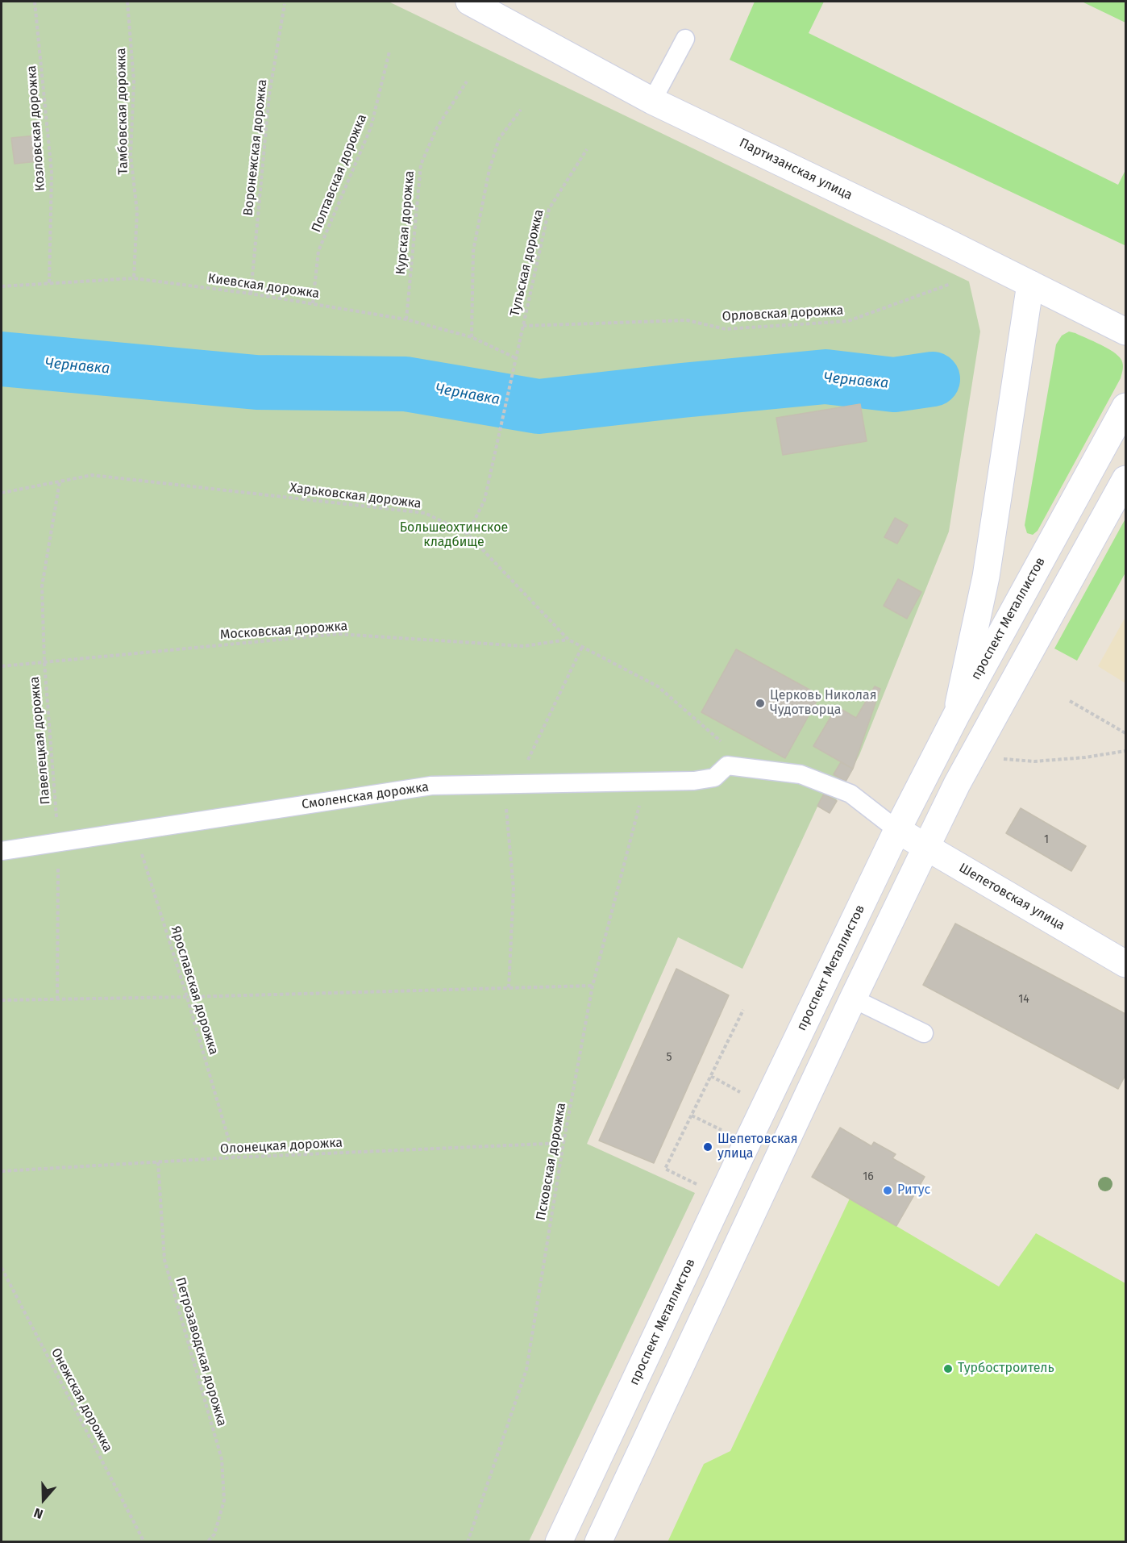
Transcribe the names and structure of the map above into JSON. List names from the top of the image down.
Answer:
{
  "streets": {
    "street": ["Партизанская улица", "проспект Металлистов", "Шепетовская улица"],
    "lane": ["Смоленская дорожка"],
    "path": [
      "Тамбовская дорожка",
      "Козловская дорожка",
      "Воронежская дорожка",
      "Полтавская дорожка",
      "Курская дорожка",
      "Тульская дорожка",
      "Киевская дорожка",
      "Орловская дорожка",
      "Харьковская дорожка",
      "Московская дорожка",
      "Павелецкая дорожка",
      "Ярославская дорожка",
      "Олонецкая дорожка",
      "Псковская дорожка",
      "Петрозаводская дорожка",
      "Онежская дорожка"
    ]
  },
  "crossings": [
    ["Тамбовская дорожка", "Киевская дорожка"],
    ["Козловская дорожка", "Киевская дорожка"],
    ["Воронежская дорожка", "Киевская дорожка"],
    ["Полтавская дорожка", "Киевская дорожка"],
    ["Курская дорожка", "Киевская дорожка"],
    ["Тульская дорожка", "Киевская дорожка"],
    ["Тульская дорожка", "Орловская дорожка"],
    ["Тульская дорожка", "Харьковская дорожка"],
    ["Харьковская дорожка", "Московская дорожка"],
    ["Харьковская дорожка", "Павелецкая дорожка"],
    ["Харьковская дорожка", "Смоленская дорожка"],
    ["проспект Металлистов", "Шепетовская улица"],
    ["Московская дорожка", "Павелецкая дорожка"],
    ["Павелецкая дорожка", "Смоленская дорожка"],
    ["Смоленская дорожка", "Ярославская дорожка"],
    ["Смоленская дорожка", "Псковская дорожка"],
    ["Ярославская дорожка", "Олонецкая дорожка"],
    ["Олонецкая дорожка", "Псковская дорожка"],
    ["Олонецкая дорожка", "Петрозаводская дорожка"]
  ],
  "water": ["Чернавка"],
  "parks": ["Большеохтинское кладбище"],
  "places": [
    "Церковь Николая Чудотворца",
    "Шепетовская улица",
    "Ритус",
    "Турбостроитель"
  ],
  "house_numbers": [
    "1",
    "14",
    "5",
    "16"
  ],
  "north": "bottom"
}
